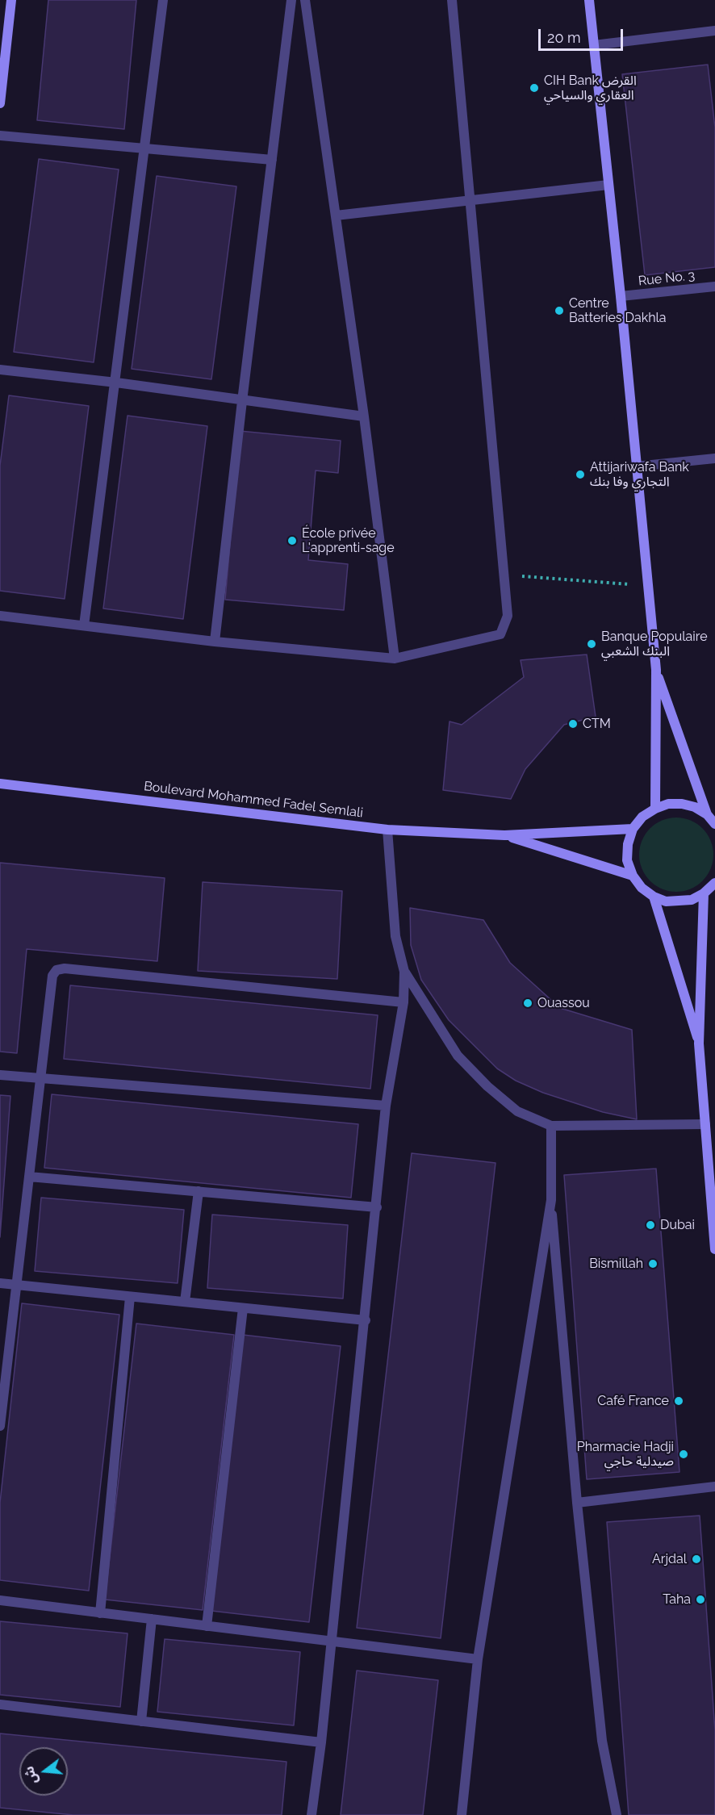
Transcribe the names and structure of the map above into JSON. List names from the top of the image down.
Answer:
{
  "streets": {
    "street": ["Rue No. 3", "Boulevard Mohammed Fadel Semlali"]
  },
  "places": [
    "CIH Bank القرض العقاري والسياحي",
    "Centre Batteries Dakhla",
    "Attijariwafa Bank التجاري وفا بنك",
    "École privée L'apprenti-sage",
    "Banque Populaire البنك الشعبي",
    "CTM",
    "Ouassou",
    "Dubai",
    "Bismillah",
    "Café France",
    "Pharmacie Hadji صيدلية حاجي",
    "Arjdal",
    "Taha"
  ],
  "scale_bar": "20 m",
  "north": "left"
}
